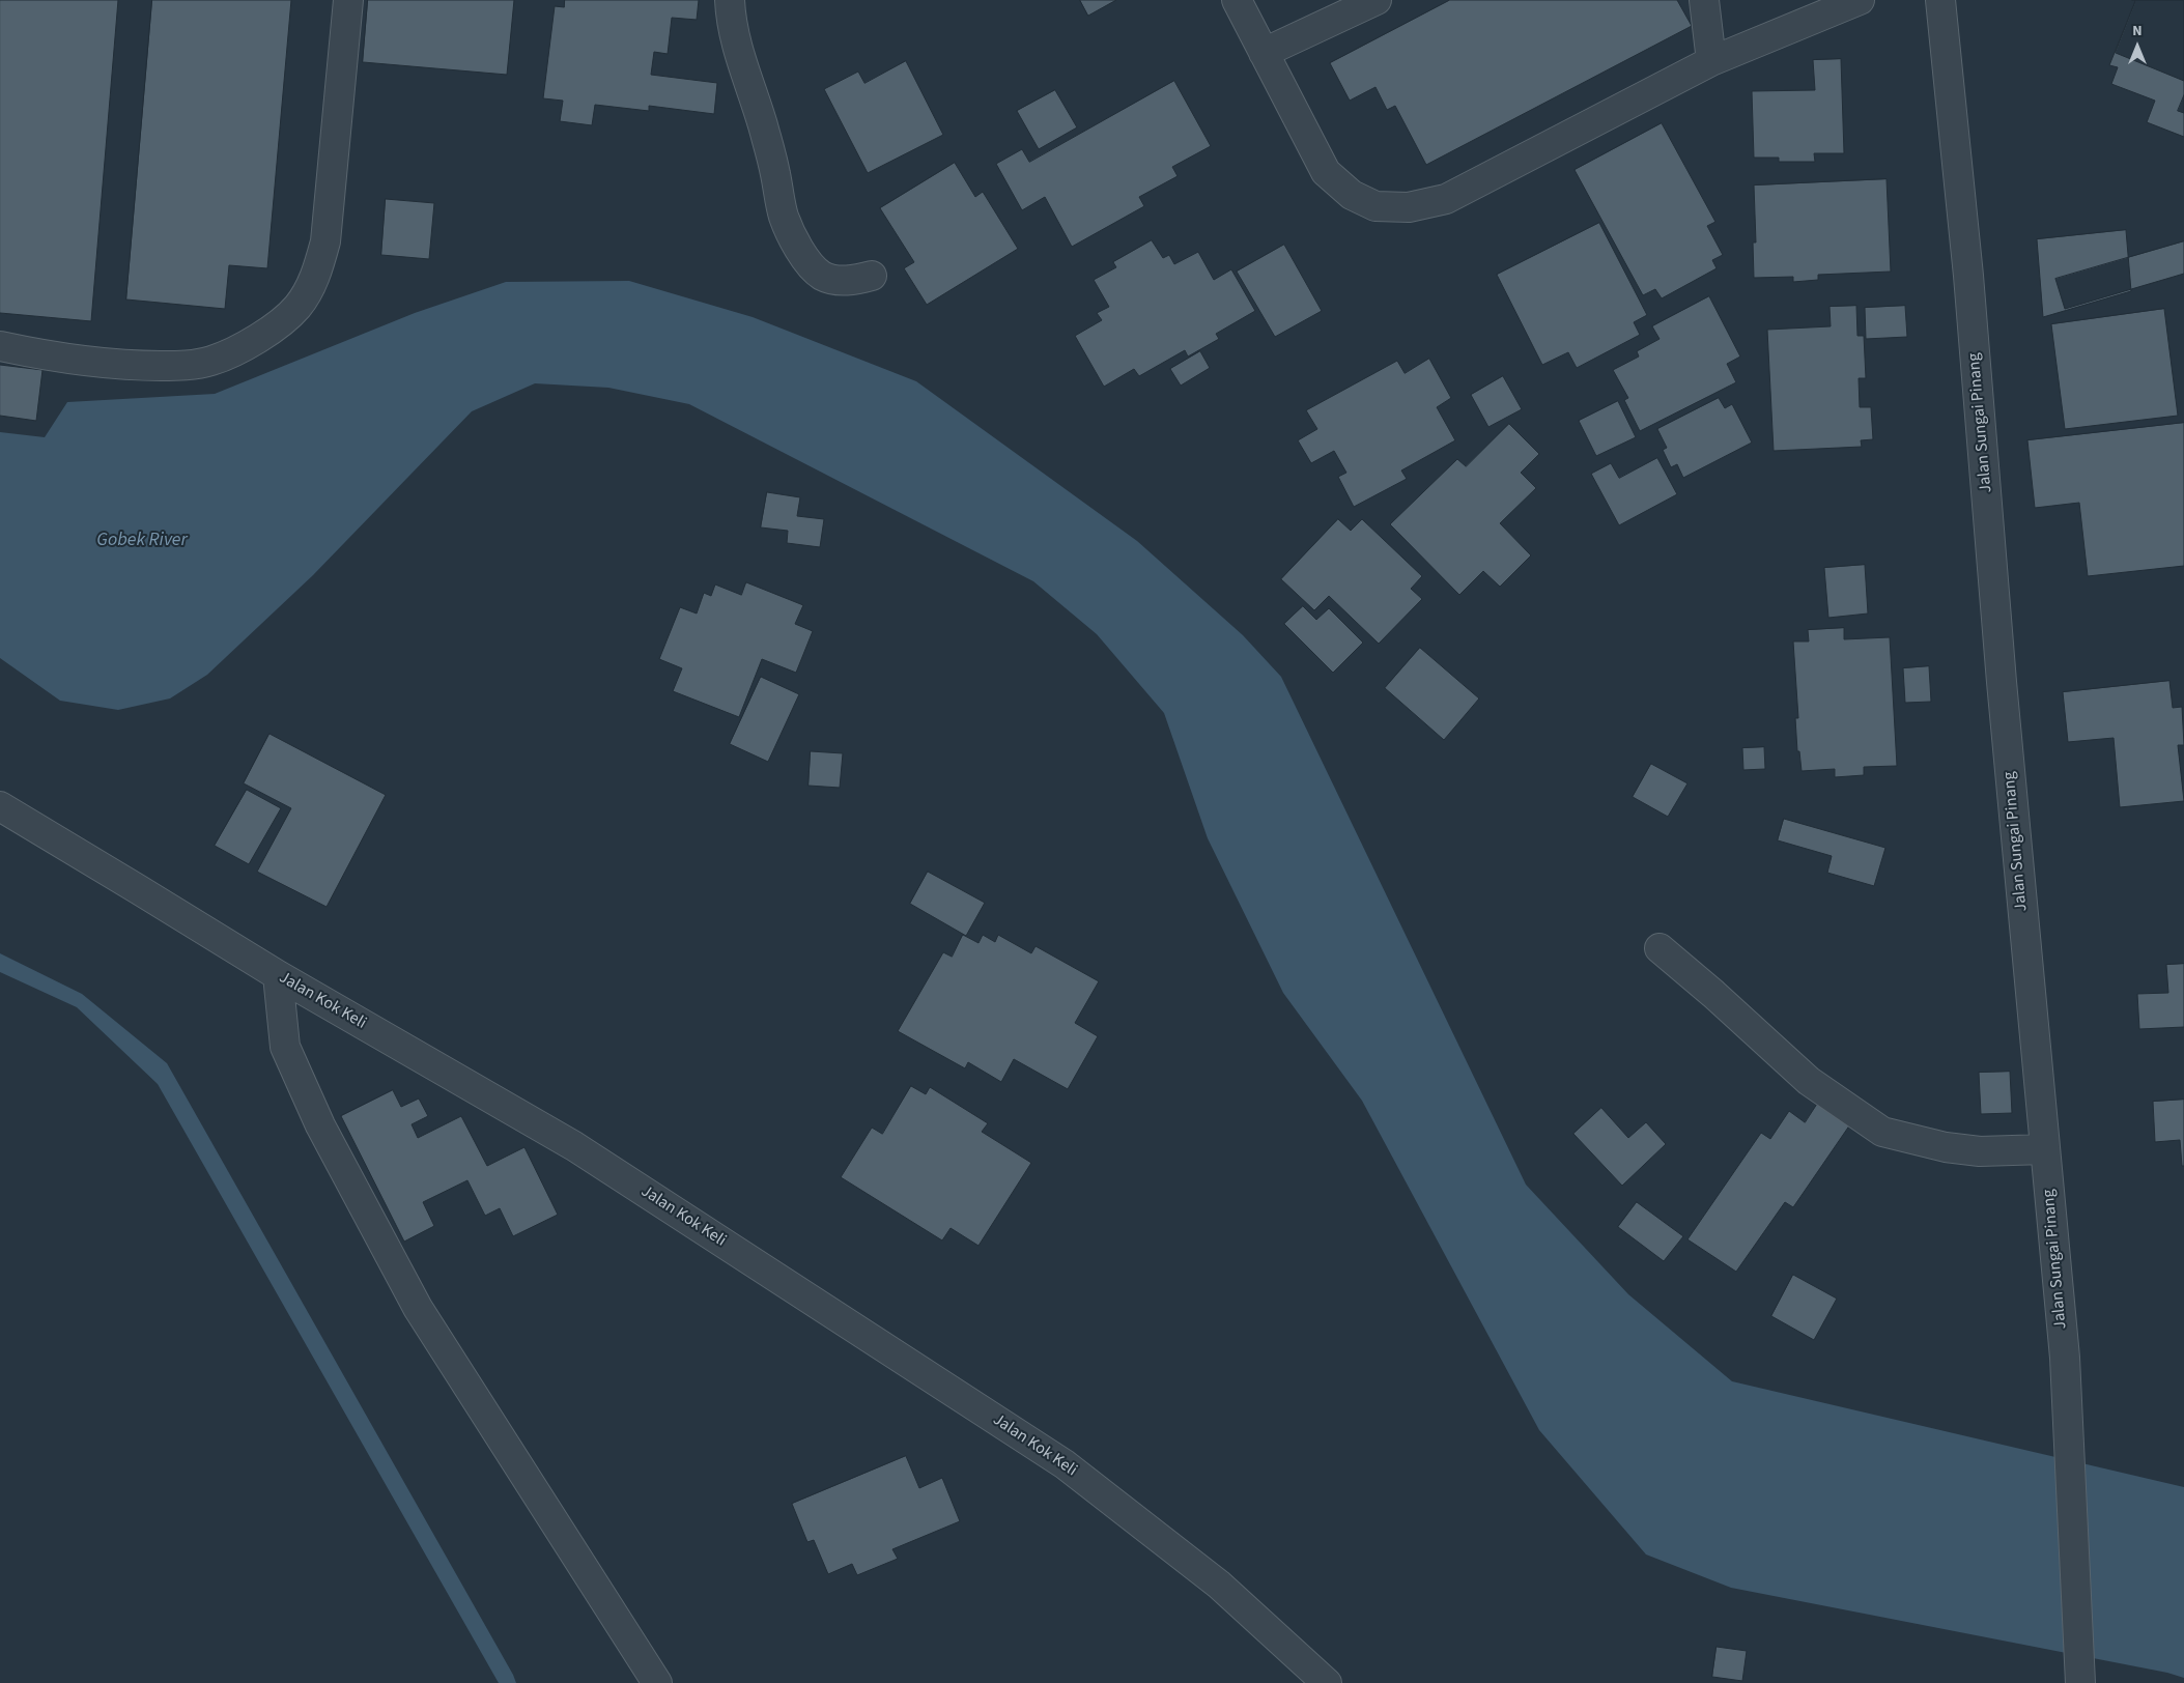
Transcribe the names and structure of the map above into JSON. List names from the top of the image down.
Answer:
{
  "streets": {
    "street": ["Jalan Sungai Pinang", "Jalan Kok Keli"]
  },
  "water": ["Gobek River"],
  "north": "top"
}
